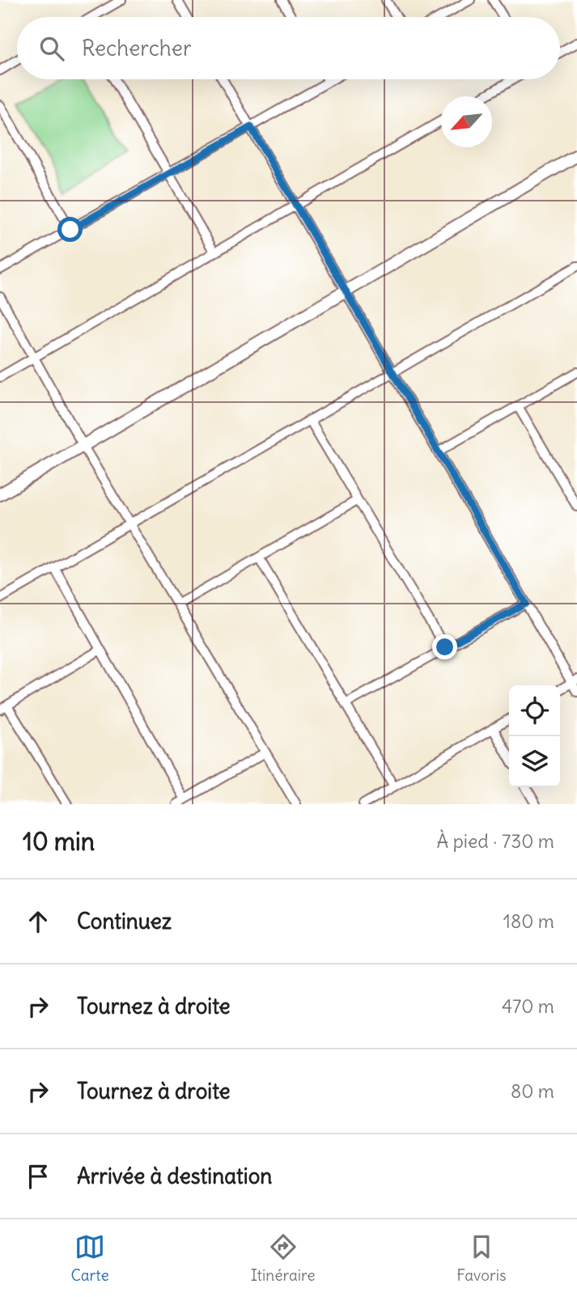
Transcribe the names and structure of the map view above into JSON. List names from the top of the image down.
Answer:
{
  "north": "bottom left",
  "page": {
    "search": "Rechercher",
    "heading": ["10 min", "À pied · 730 m"],
    "list": [
      ["Continuez", "180 m"],
      ["Tournez à droite", "470 m"],
      ["Tournez à droite", "80 m"],
      "Arrivée à destination"
    ],
    "nav": ["Carte", "Itinéraire", "Favoris"]
  }
}
